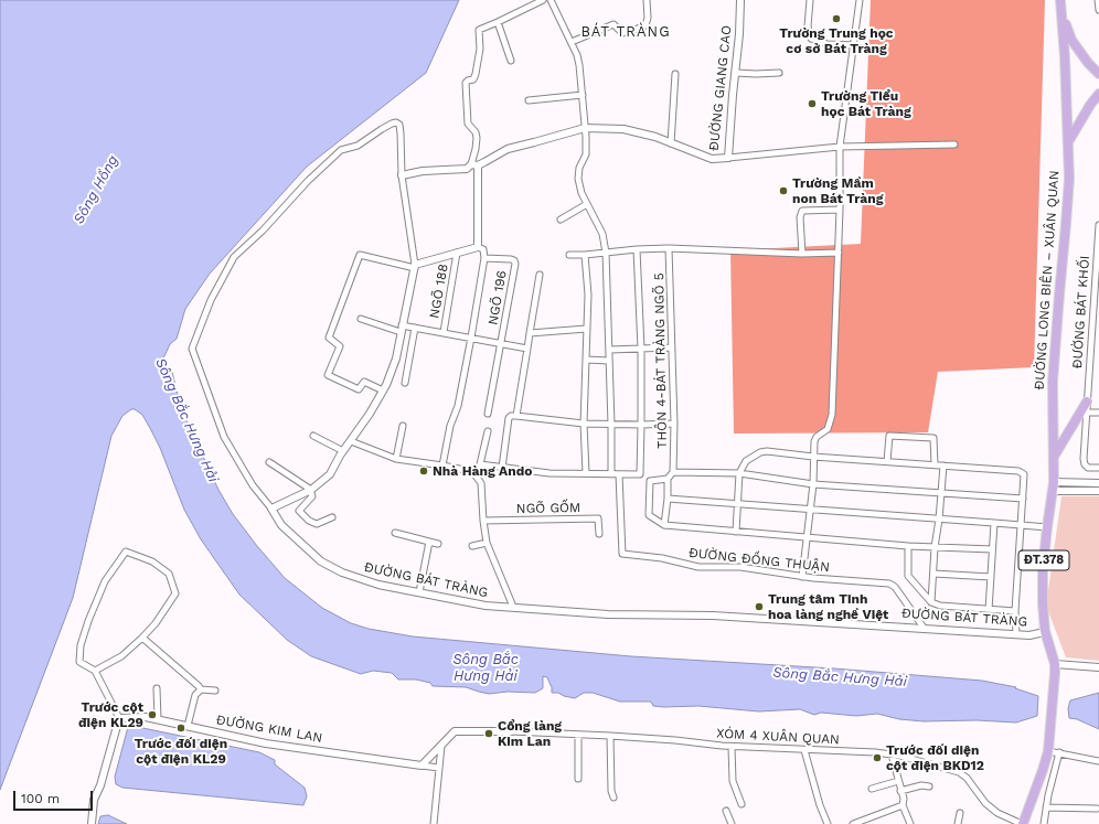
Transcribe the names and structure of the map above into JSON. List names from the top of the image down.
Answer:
{
  "streets": {
    "main road": ["ĐƯỜNG LONG BIÊN – XUÂN QUAN", "ĐT.378"],
    "street": [
      "ĐƯỜNG GIANG CAO",
      "NGÕ 188",
      "NGÕ 196",
      "ĐƯỜNG BÁT KHỐI",
      "THÔN 4-BÁT TRÀNG NGÕ 5",
      "NGÕ GỐM",
      "ĐƯỜNG ĐỒNG THUẬN",
      "ĐƯỜNG BÁT TRÀNG",
      "ĐƯỜNG KIM LAN",
      "XÓM 4 XUÂN QUAN"
    ]
  },
  "crossings": [
    ["ĐƯỜNG LONG BIÊN – XUÂN QUAN", "ĐT.378"],
    ["ĐƯỜNG ĐỒNG THUẬN", "ĐƯỜNG BÁT TRÀNG"],
    ["ĐT.378", "ĐƯỜNG BÁT TRÀNG"],
    ["ĐT.378", "XÓM 4 XUÂN QUAN"]
  ],
  "districts": ["BÁT TRÀNG"],
  "water": ["Sông Hồng", "Sông Bắc Hưng Hải"],
  "places": [
    "Trường Trung học cơ sở Bát Tràng",
    "Trường Tiểu học Bát Tràng",
    "Trường Mầm non Bát Tràng",
    "Nhà Hàng Ando",
    "Trung tâm Tinh hoa làng nghề Việt",
    "Trước cột điện KL29",
    "Trước đối diện cột điện KL29",
    "Cổng làng Kim Lan",
    "Trước đối diện cột điện BKD12"
  ],
  "scale_bar": "100 m"
}
